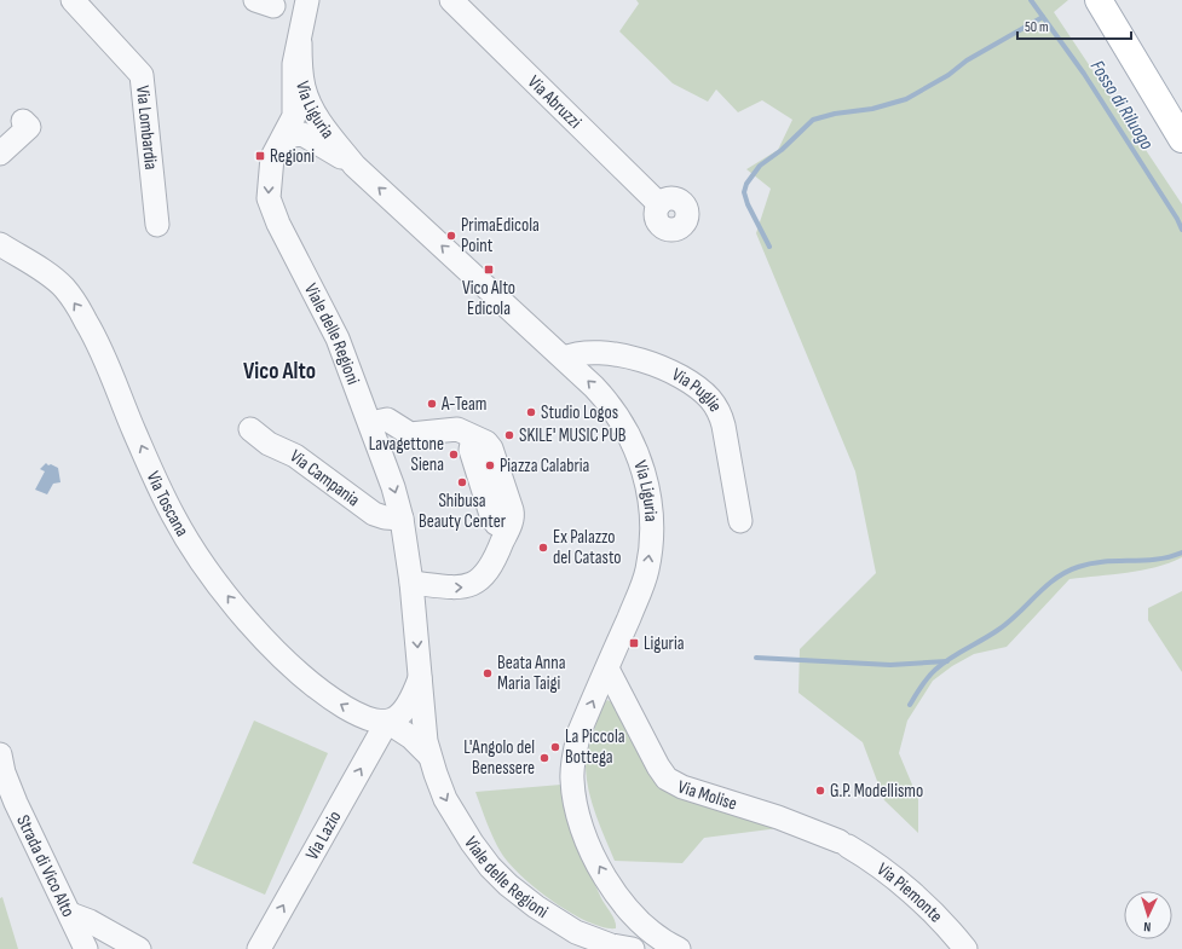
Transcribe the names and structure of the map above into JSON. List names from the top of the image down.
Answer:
{
  "streets": {
    "street": [
      "Via Abruzzi",
      "Via Liguria",
      "Via Lombardia",
      "Viale delle Regioni",
      "Via Puglie",
      "Via Campania",
      "Via Toscana",
      "Via Molise",
      "Via Lazio",
      "Strada di Vico Alto",
      "Via Piemonte"
    ]
  },
  "crossings": [
    ["Via Liguria", "Viale delle Regioni"],
    ["Via Liguria", "Via Puglie"],
    ["Via Liguria", "Via Molise"],
    ["Viale delle Regioni", "Via Campania"],
    ["Viale delle Regioni", "Via Toscana"],
    ["Viale delle Regioni", "Via Lazio"],
    ["Via Toscana", "Via Lazio"],
    ["Via Molise", "Via Piemonte"]
  ],
  "one_way": [
    "Via Liguria",
    "Viale delle Regioni",
    "Via Toscana",
    "Via Lazio"
  ],
  "districts": ["Vico Alto"],
  "water": ["Fosso di Riluogo"],
  "places": {
    "transit": ["Regioni", "Vico Alto Edicola", "Liguria"],
    "other": [
      "PrimaEdicola Point",
      "A-Team",
      "Studio Logos",
      "SKILE' MUSIC PUB",
      "Lavagettone Siena",
      "Piazza Calabria",
      "Shibusa Beauty Center",
      "Ex Palazzo del Catasto",
      "Beata Anna Maria Taigi",
      "La Piccola Bottega",
      "L'Angolo del Benessere",
      "G.P. Modellismo"
    ]
  },
  "scale_bar": "50 m",
  "north": "bottom"
}
